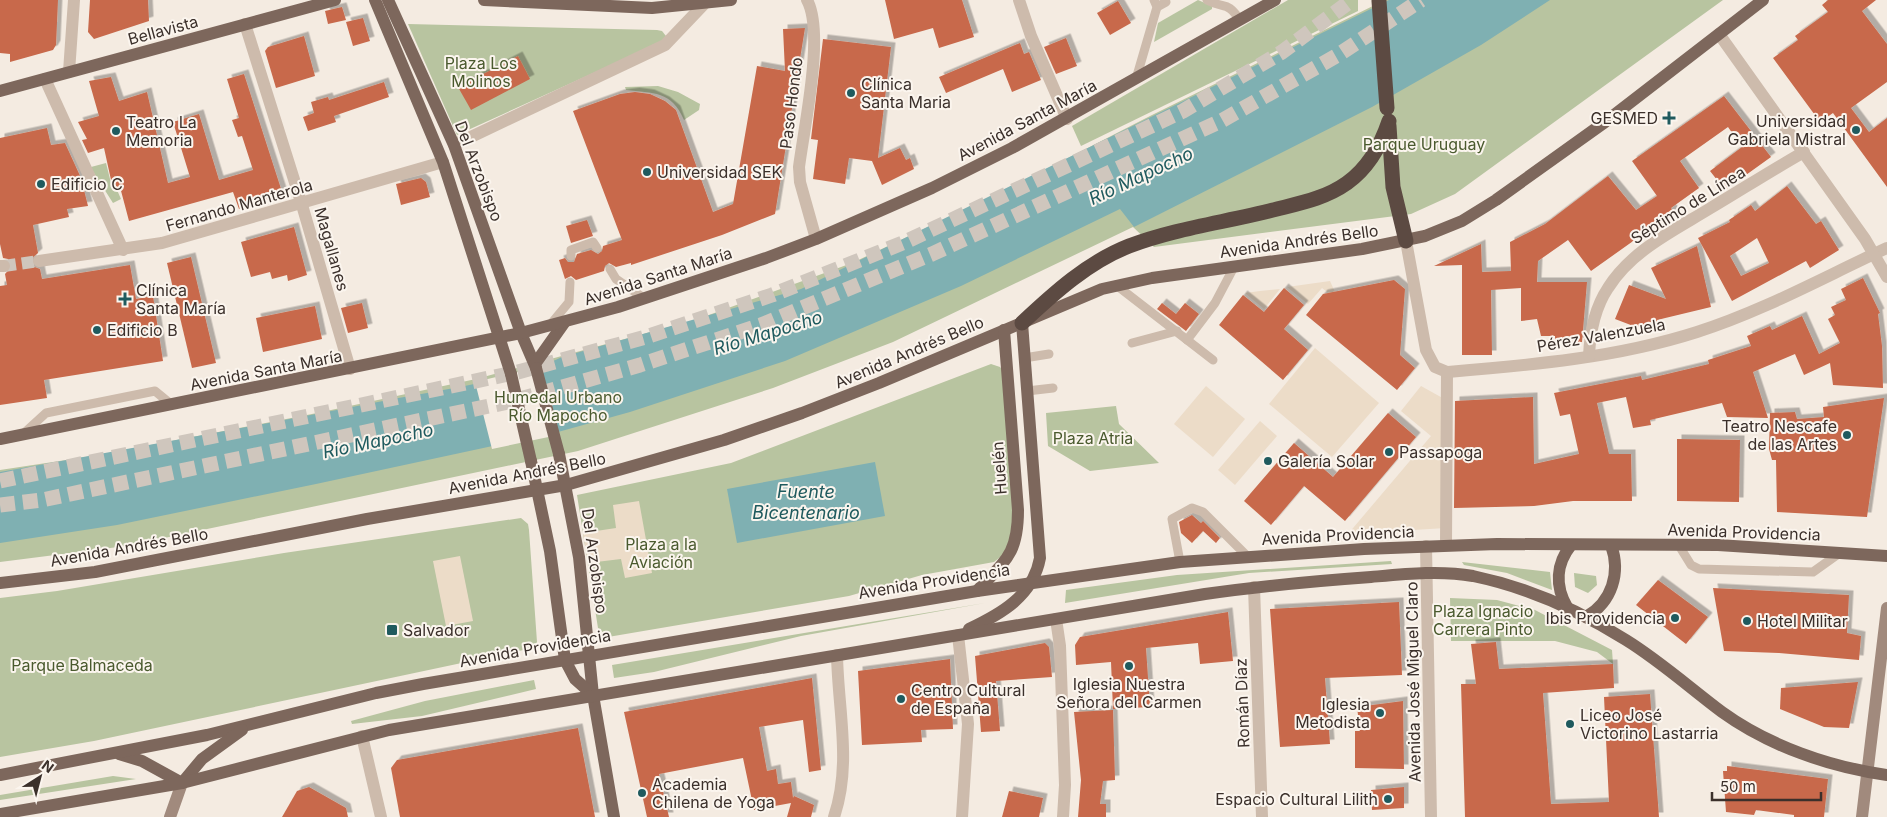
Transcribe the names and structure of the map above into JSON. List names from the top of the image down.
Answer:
{
  "streets": {
    "main road": [
      "Bellavista",
      "Avenida Santa María",
      "Del Arzobispo",
      "Avenida Andrés Bello",
      "Huelén",
      "Avenida Providencia"
    ],
    "street": [
      "Paso Hondo",
      "Fernando Manterola",
      "Séptimo de Línea",
      "Magallanes",
      "Pérez Valenzuela",
      "Avenida José Miguel Claro",
      "Román Díaz"
    ]
  },
  "crossings": [
    ["Bellavista", "Magallanes"],
    ["Paso Hondo", "Avenida Santa María"],
    ["Avenida Santa María", "Del Arzobispo"],
    ["Avenida Santa María", "Magallanes"],
    ["Del Arzobispo", "Fernando Manterola"],
    ["Del Arzobispo", "Avenida Andrés Bello"],
    ["Del Arzobispo", "Avenida Providencia"],
    ["Fernando Manterola", "Magallanes"],
    ["Séptimo de Línea", "Pérez Valenzuela"],
    ["Avenida Andrés Bello", "Huelén"],
    ["Huelén", "Avenida Providencia"],
    ["Avenida Providencia", "Avenida José Miguel Claro"]
  ],
  "water": ["Río Mapocho", "Fuente Bicentenario"],
  "parks": [
    "Plaza Los Molinos",
    "Parque Uruguay",
    "Humedal Urbano Río Mapocho",
    "Plaza Atria",
    "Plaza a la Aviación",
    "Plaza Ignacio Carrera Pinto",
    "Parque Balmaceda"
  ],
  "places": {
    "other": [
      "Clínica Santa Maria",
      "Universidad Gabriela Mistral",
      "Teatro La Memoria",
      "Universidad SEK",
      "Edificio C",
      "Edificio B",
      "Teatro Nescafe de las Artes",
      "Passapoga",
      "Galería Solar",
      "Ibis Providencia",
      "Hotel Militar",
      "Iglesia Nuestra Señora del Carmen",
      "Centro Cultural de España",
      "Iglesia Metodista",
      "Liceo José Victorino Lastarria",
      "Academia Chilena de Yoga",
      "Espacio Cultural Lilith"
    ],
    "health": ["GESMED", "Clínica Santa María"],
    "transit": ["Salvador"]
  },
  "scale_bar": "50 m",
  "north": "top right"
}
